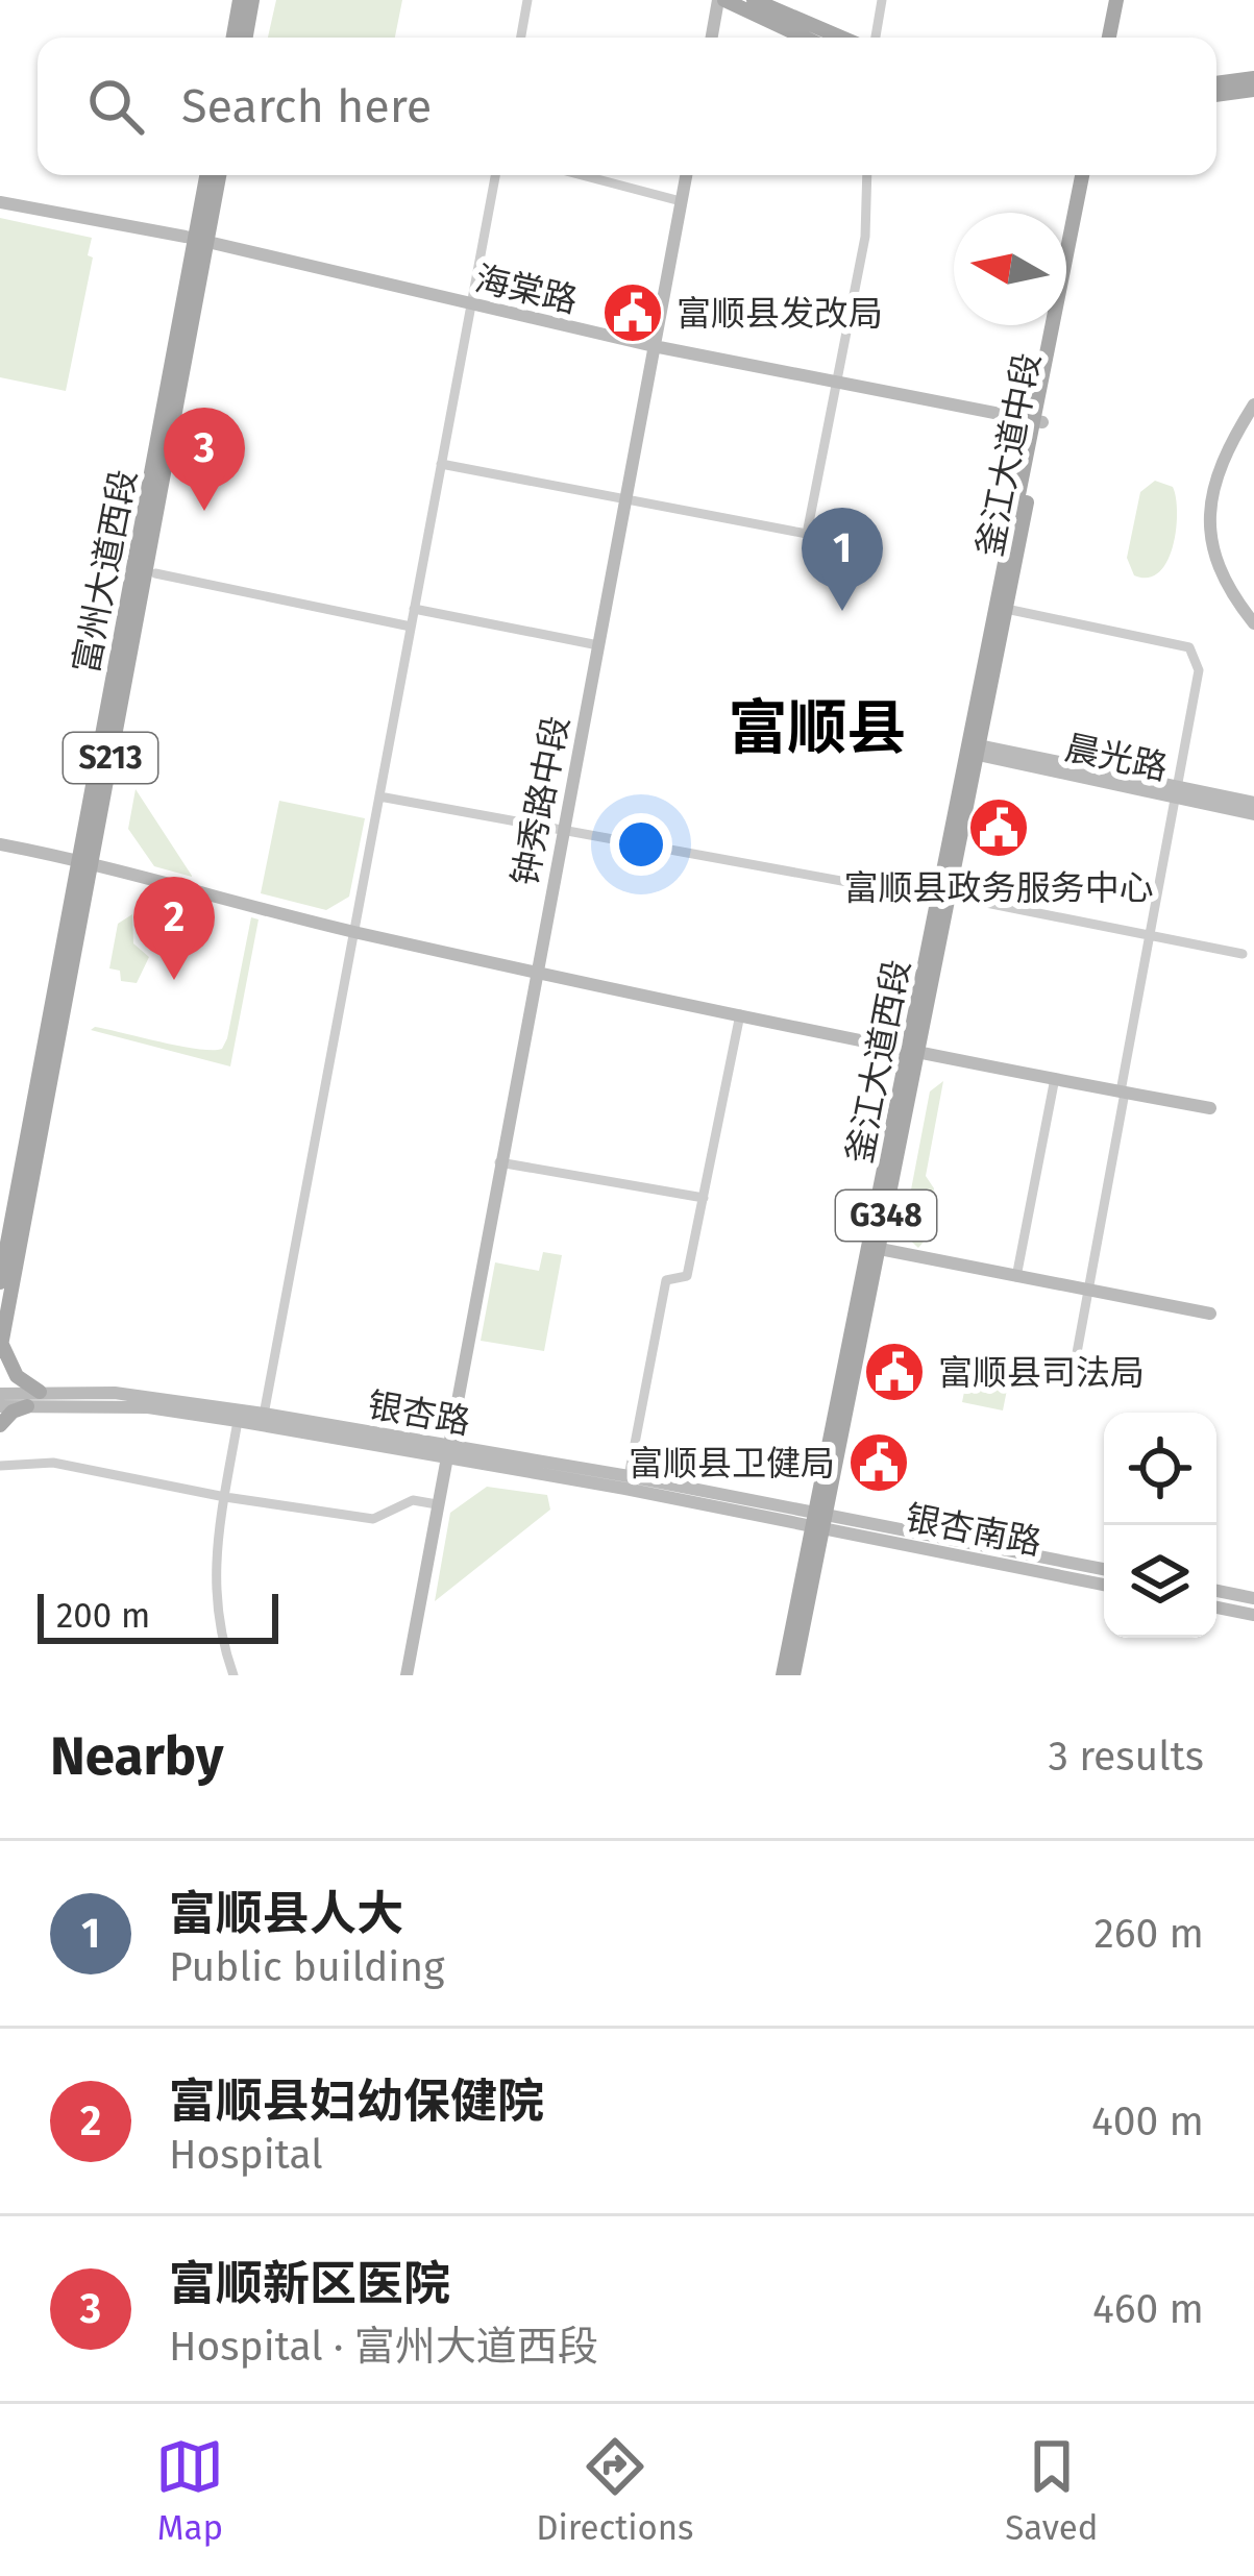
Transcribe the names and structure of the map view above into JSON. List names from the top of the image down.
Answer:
{
  "streets": {
    "main road": [
      "釜江大道中段",
      "富州大道西段",
      "S213",
      "釜江大道西段",
      "G348"
    ],
    "street": [
      "海棠路",
      "晨光路",
      "钟秀路中段",
      "银杏路",
      "银杏南路"
    ]
  },
  "crossings": [
    ["海棠路", "釜江大道中段"],
    ["海棠路", "富州大道西段"],
    ["海棠路", "钟秀路中段"],
    ["釜江大道中段", "晨光路"],
    ["釜江大道中段", "釜江大道西段"],
    ["晨光路", "釜江大道西段"],
    ["钟秀路中段", "银杏路"],
    ["釜江大道西段", "银杏路"],
    ["釜江大道西段", "银杏南路"],
    ["银杏路", "银杏南路"]
  ],
  "districts": ["富顺县"],
  "places": {
    "public building": [
      "富顺县发改局",
      "富顺县政务服务中心",
      "富顺县司法局",
      "富顺县卫健局"
    ]
  },
  "scale_bar": "200 m",
  "north": "left",
  "page": {
    "search": "Search here",
    "pins": ["3", "1", "2"],
    "scale": "200 m",
    "heading": ["Nearby", "3 results"],
    "list": [
      {
        "mark": "1",
        "name": "富顺县人大",
        "note": "Public building",
        "value": "260 m"
      },
      {
        "mark": "2",
        "name": "富顺县妇幼保健院",
        "note": "Hospital",
        "value": "400 m"
      },
      {
        "mark": "3",
        "name": "富顺新区医院",
        "note": "Hospital · 富州大道西段",
        "value": "460 m"
      }
    ],
    "nav": ["Map", "Directions", "Saved"]
  }
}
